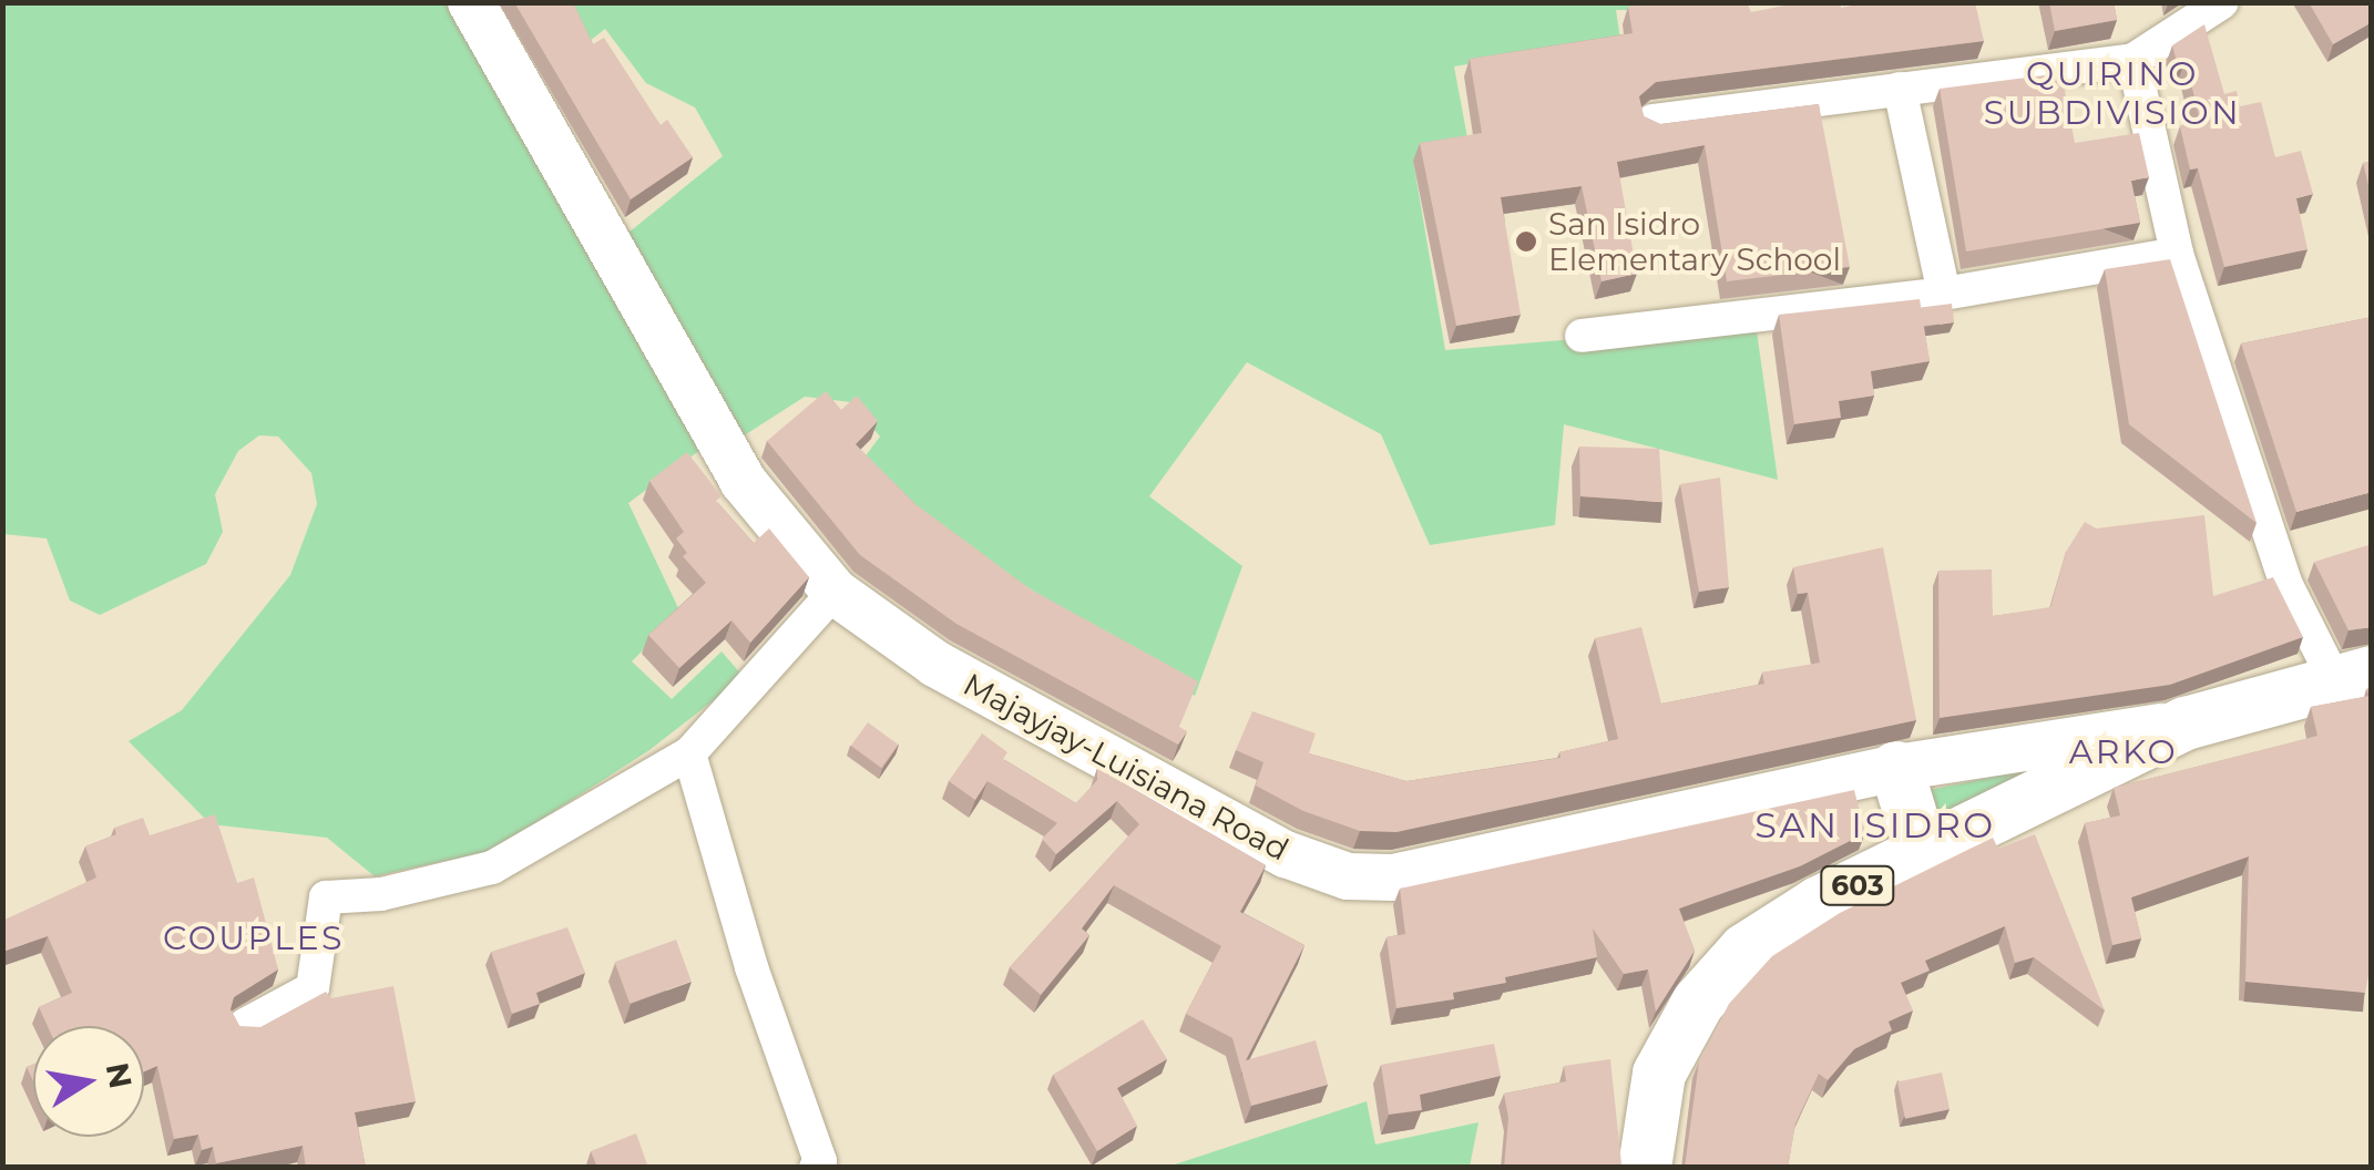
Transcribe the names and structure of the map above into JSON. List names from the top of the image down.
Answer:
{
  "streets": {
    "main road": ["603"],
    "street": ["Majayjay-Luisiana Road"]
  },
  "crossings": [
    ["Majayjay-Luisiana Road", "603"]
  ],
  "districts": [
    "QUIRINO SUBDIVISION",
    "ARKO",
    "SAN ISIDRO",
    "COUPLES"
  ],
  "places": ["San Isidro Elementary School"],
  "north": "right"
}
